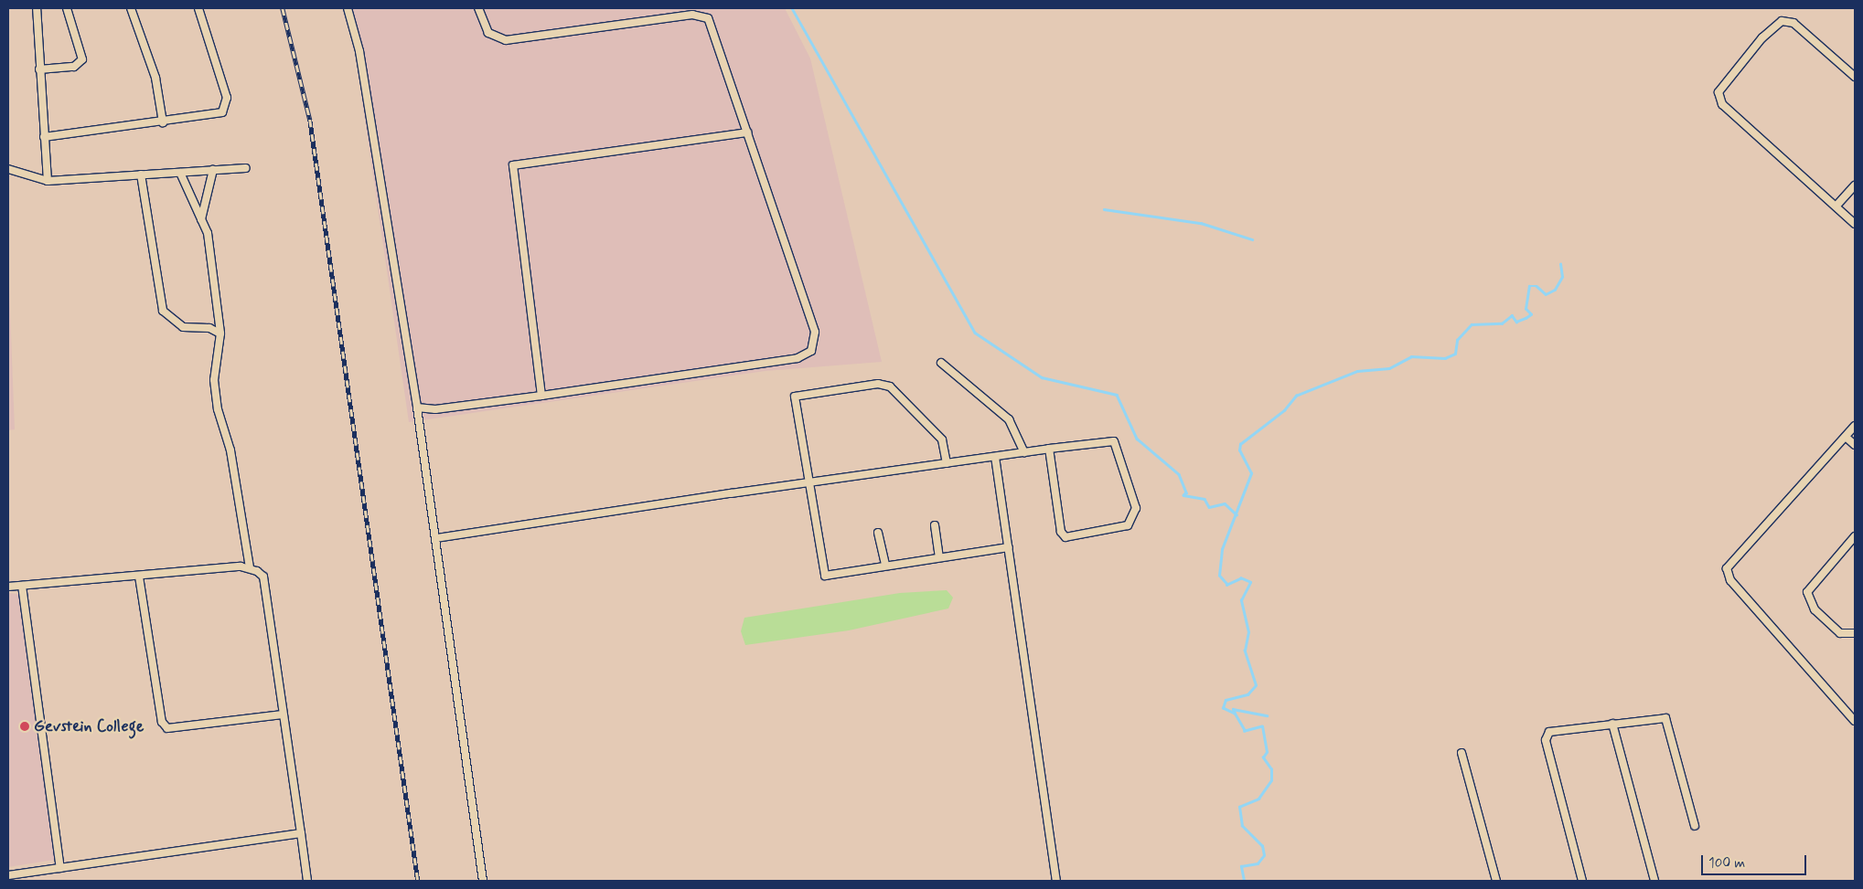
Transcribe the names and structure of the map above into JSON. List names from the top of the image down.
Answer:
{
  "places": ["Gevstein College"],
  "scale_bar": "100 m"
}
